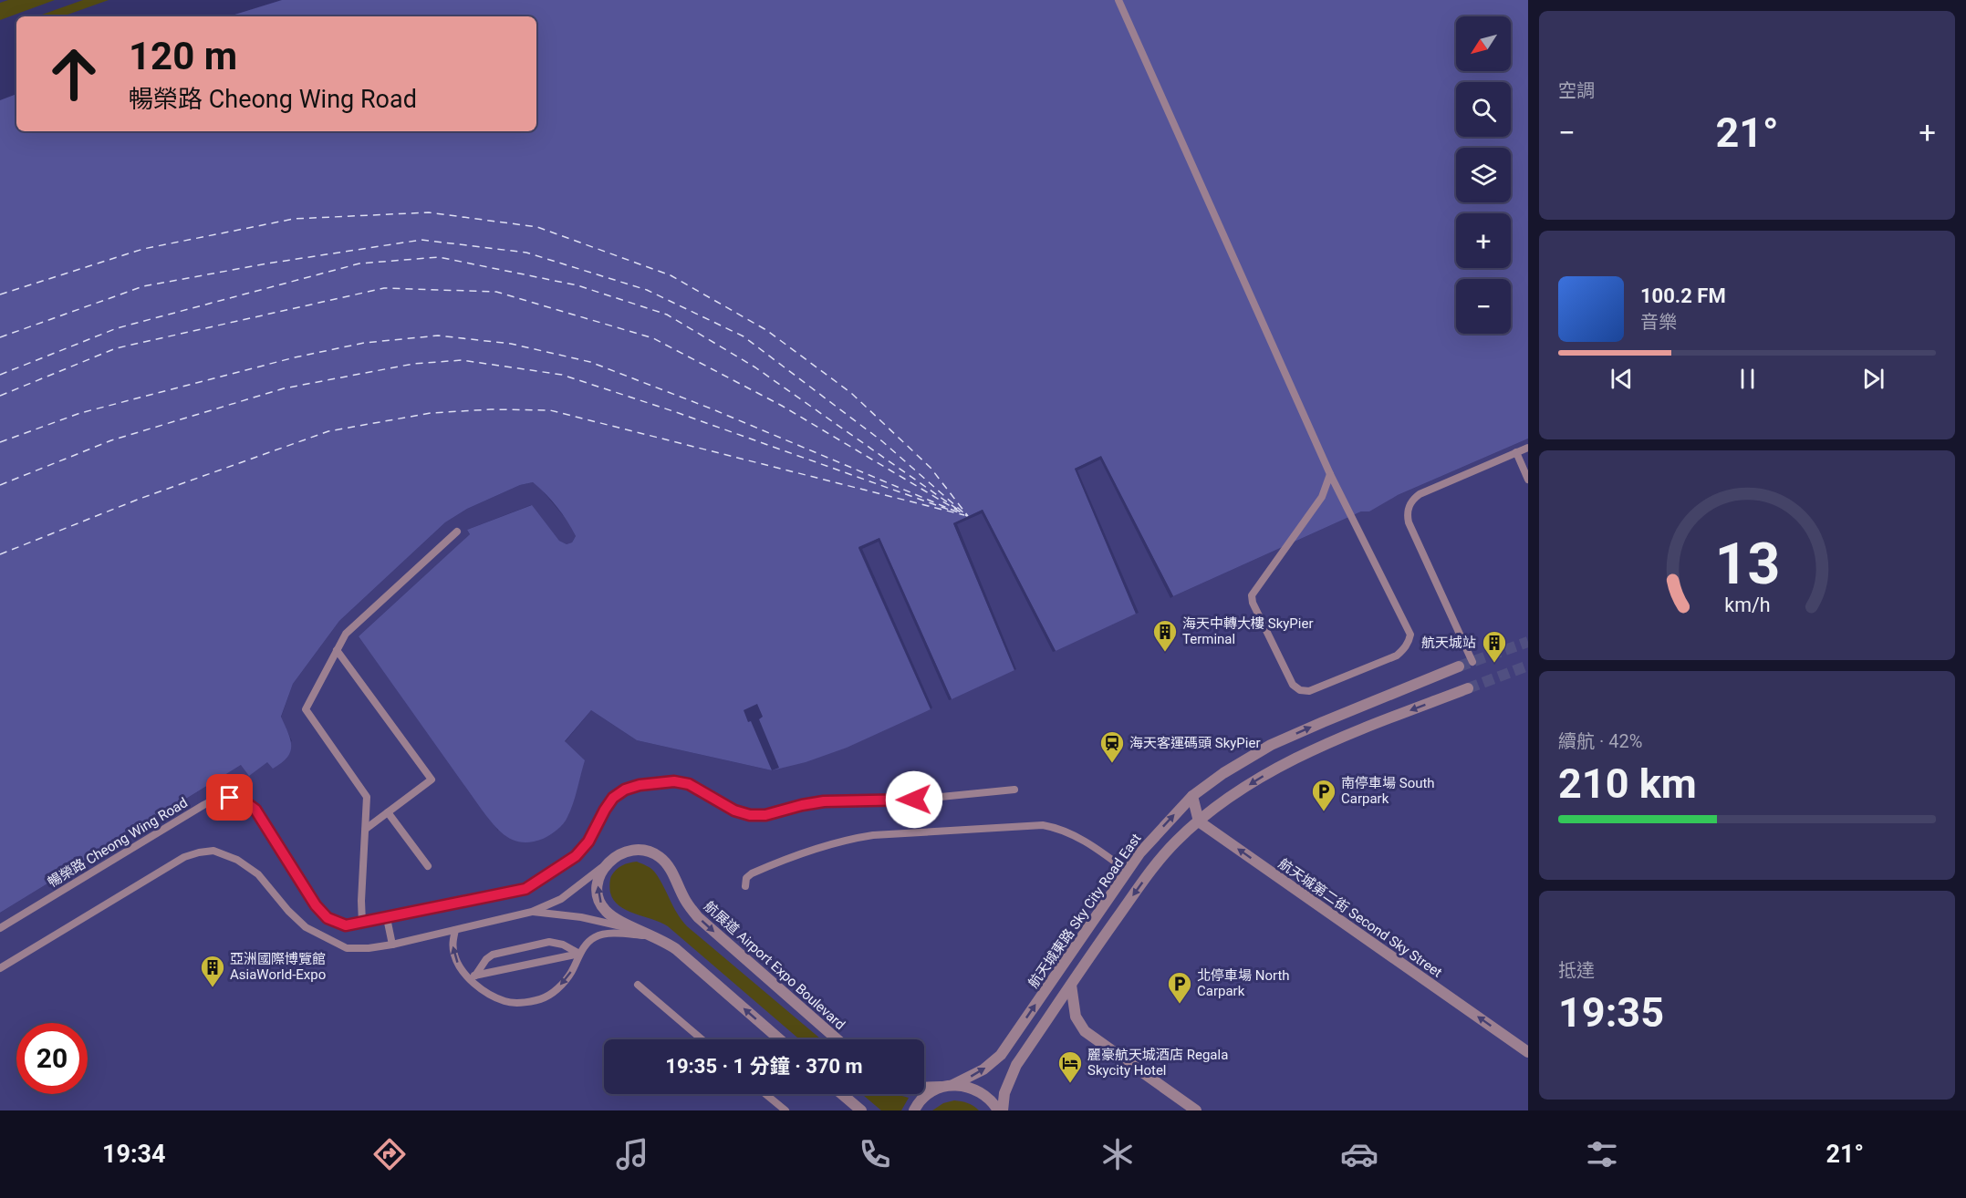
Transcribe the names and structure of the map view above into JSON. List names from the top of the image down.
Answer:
{
  "streets": {
    "street": ["航天城東路 Sky City Road East", "航天城第二街 Second Sky Street", "航展道 Airport Expo Boulevard"],
    "lane": ["暢榮路 Cheong Wing Road"]
  },
  "one_way": ["航天城第二街 Second Sky Street"],
  "places": {
    "building": ["海天中轉大樓 SkyPier Terminal", "航天城站", "亞洲國際博覽館 AsiaWorld-Expo"],
    "station": ["海天客運碼頭 SkyPier"],
    "parking": ["南停車場 South Carpark", "北停車場 North Carpark"],
    "hotel": ["麗豪航天城酒店 Regala Skycity Hotel"]
  },
  "north": "bottom left",
  "page": {
    "tile": [
      "空調",
      ["續航 · 42%", "210 km"],
      ["抵達", "19:35"]
    ],
    "map_buttons": ["+", "−"],
    "turn": ["120 m", "暢榮路 Cheong Wing Road"],
    "heat": ["−", "21°", "+"],
    "song": ["100.2 FM", "音樂"],
    "limit": "20",
    "trip": "19:35 · 1 分鐘 · 370 m",
    "tabs": ["19:34", "21°"],
    "gauge": ["13", "km/h"]
  }
}
